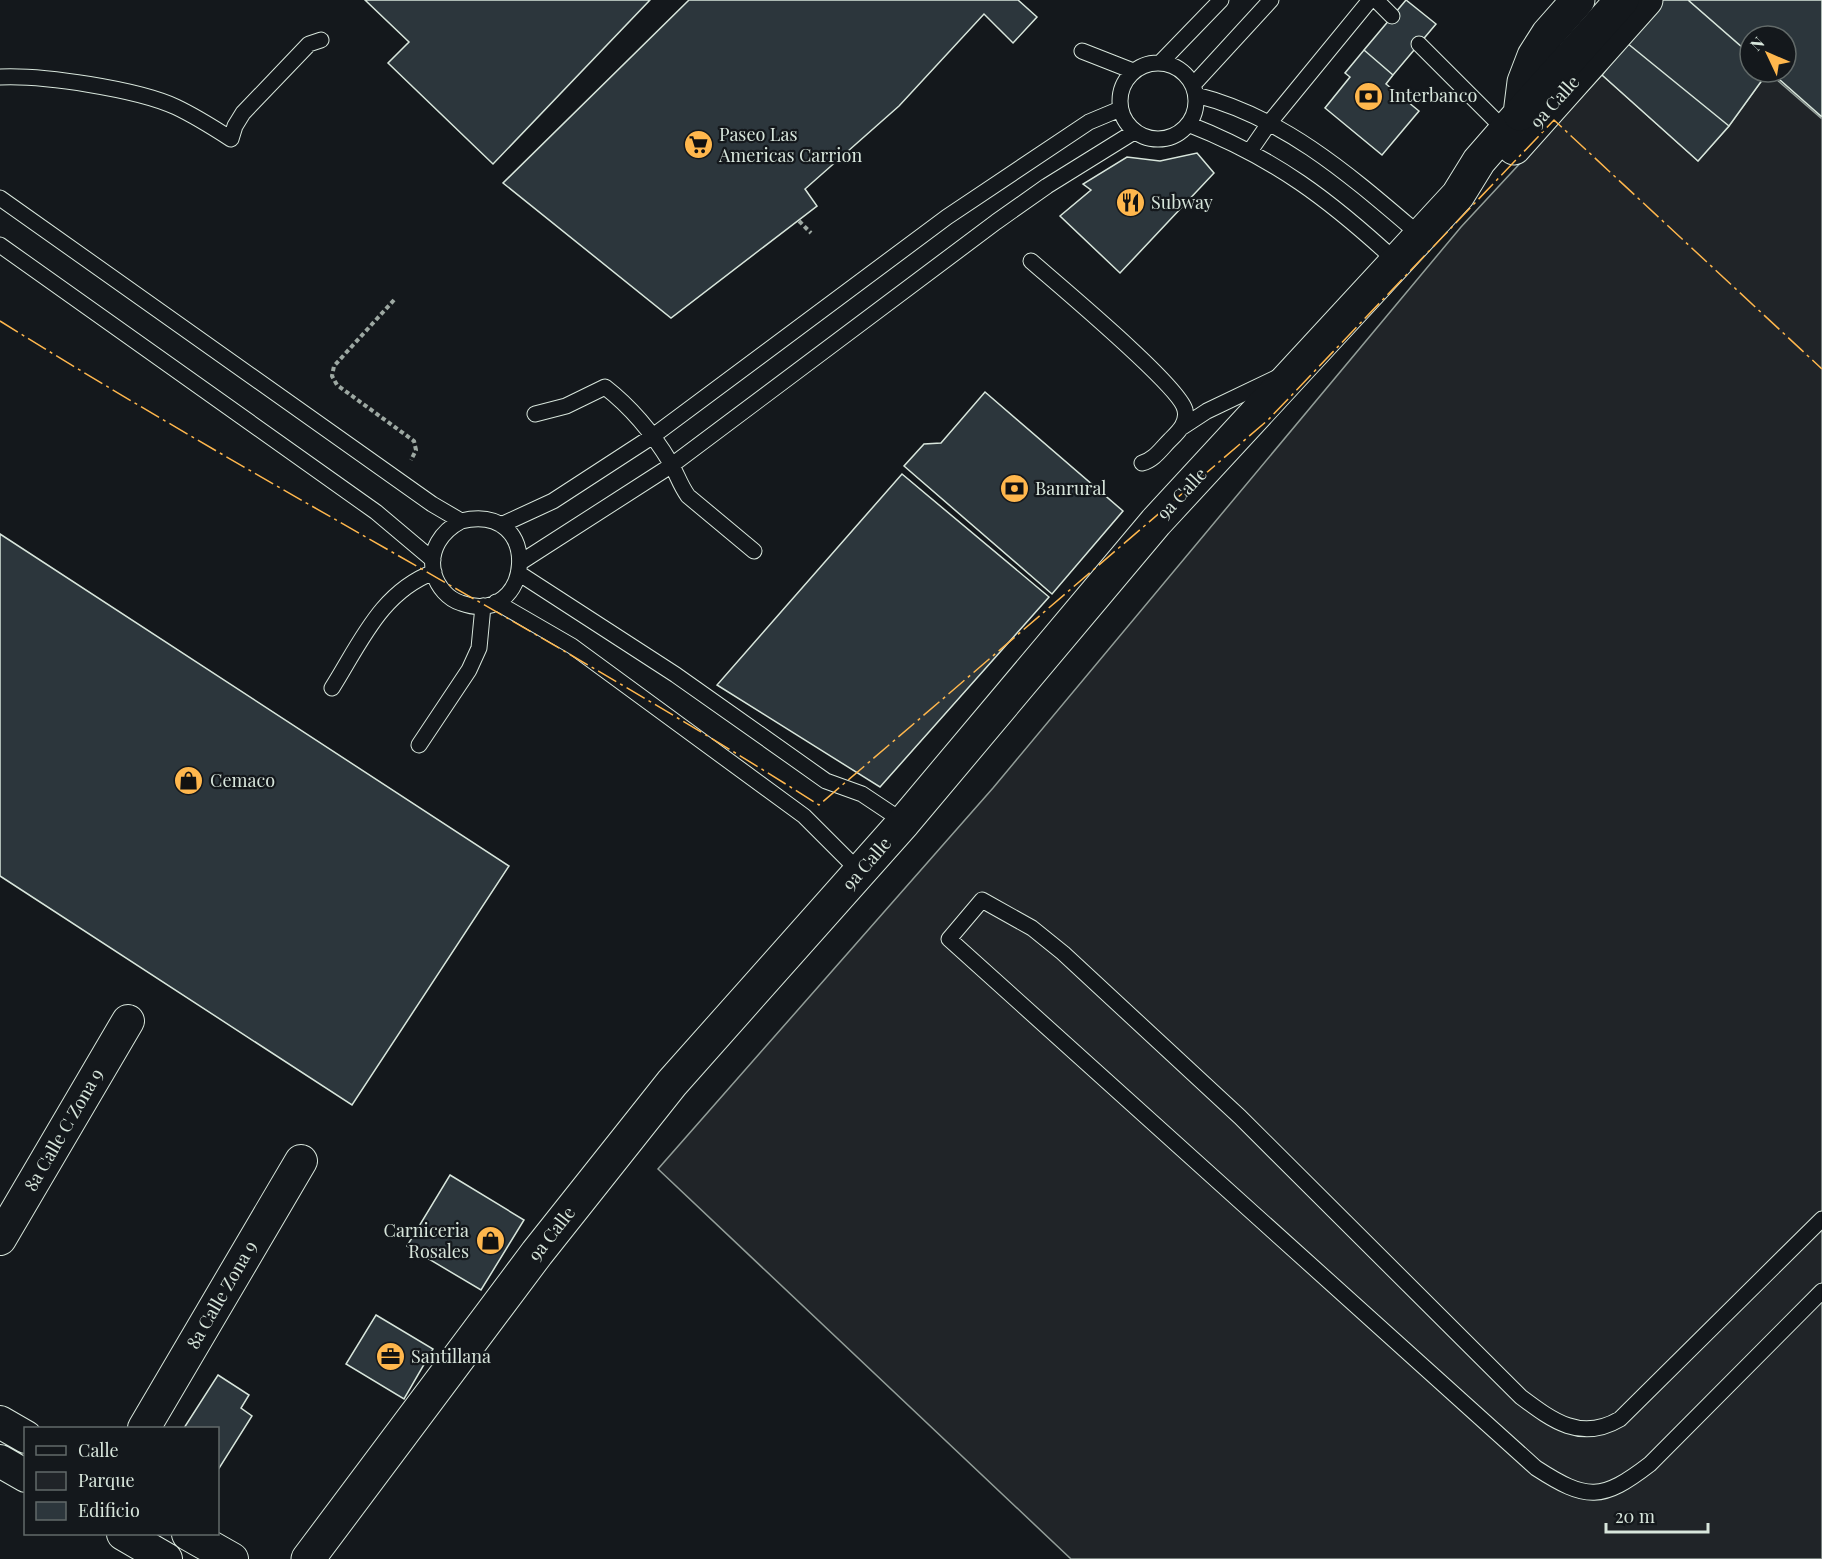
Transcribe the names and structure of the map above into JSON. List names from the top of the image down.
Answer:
{
  "streets": {
    "street": ["9a Calle", "8a Calle C Zona 9", "8a Calle Zona 9"]
  },
  "places": {
    "bank": ["Interbanco", "Banrural"],
    "supermarket": ["Paseo Las Americas Carrion"],
    "restaurant": ["Subway"],
    "shop": ["Cemaco", "Carniceria Rosales"],
    "office": ["Santillana"]
  },
  "legend": ["Calle", "Parque", "Edificio"],
  "scale_bar": "20 m",
  "north": "top left"
}
